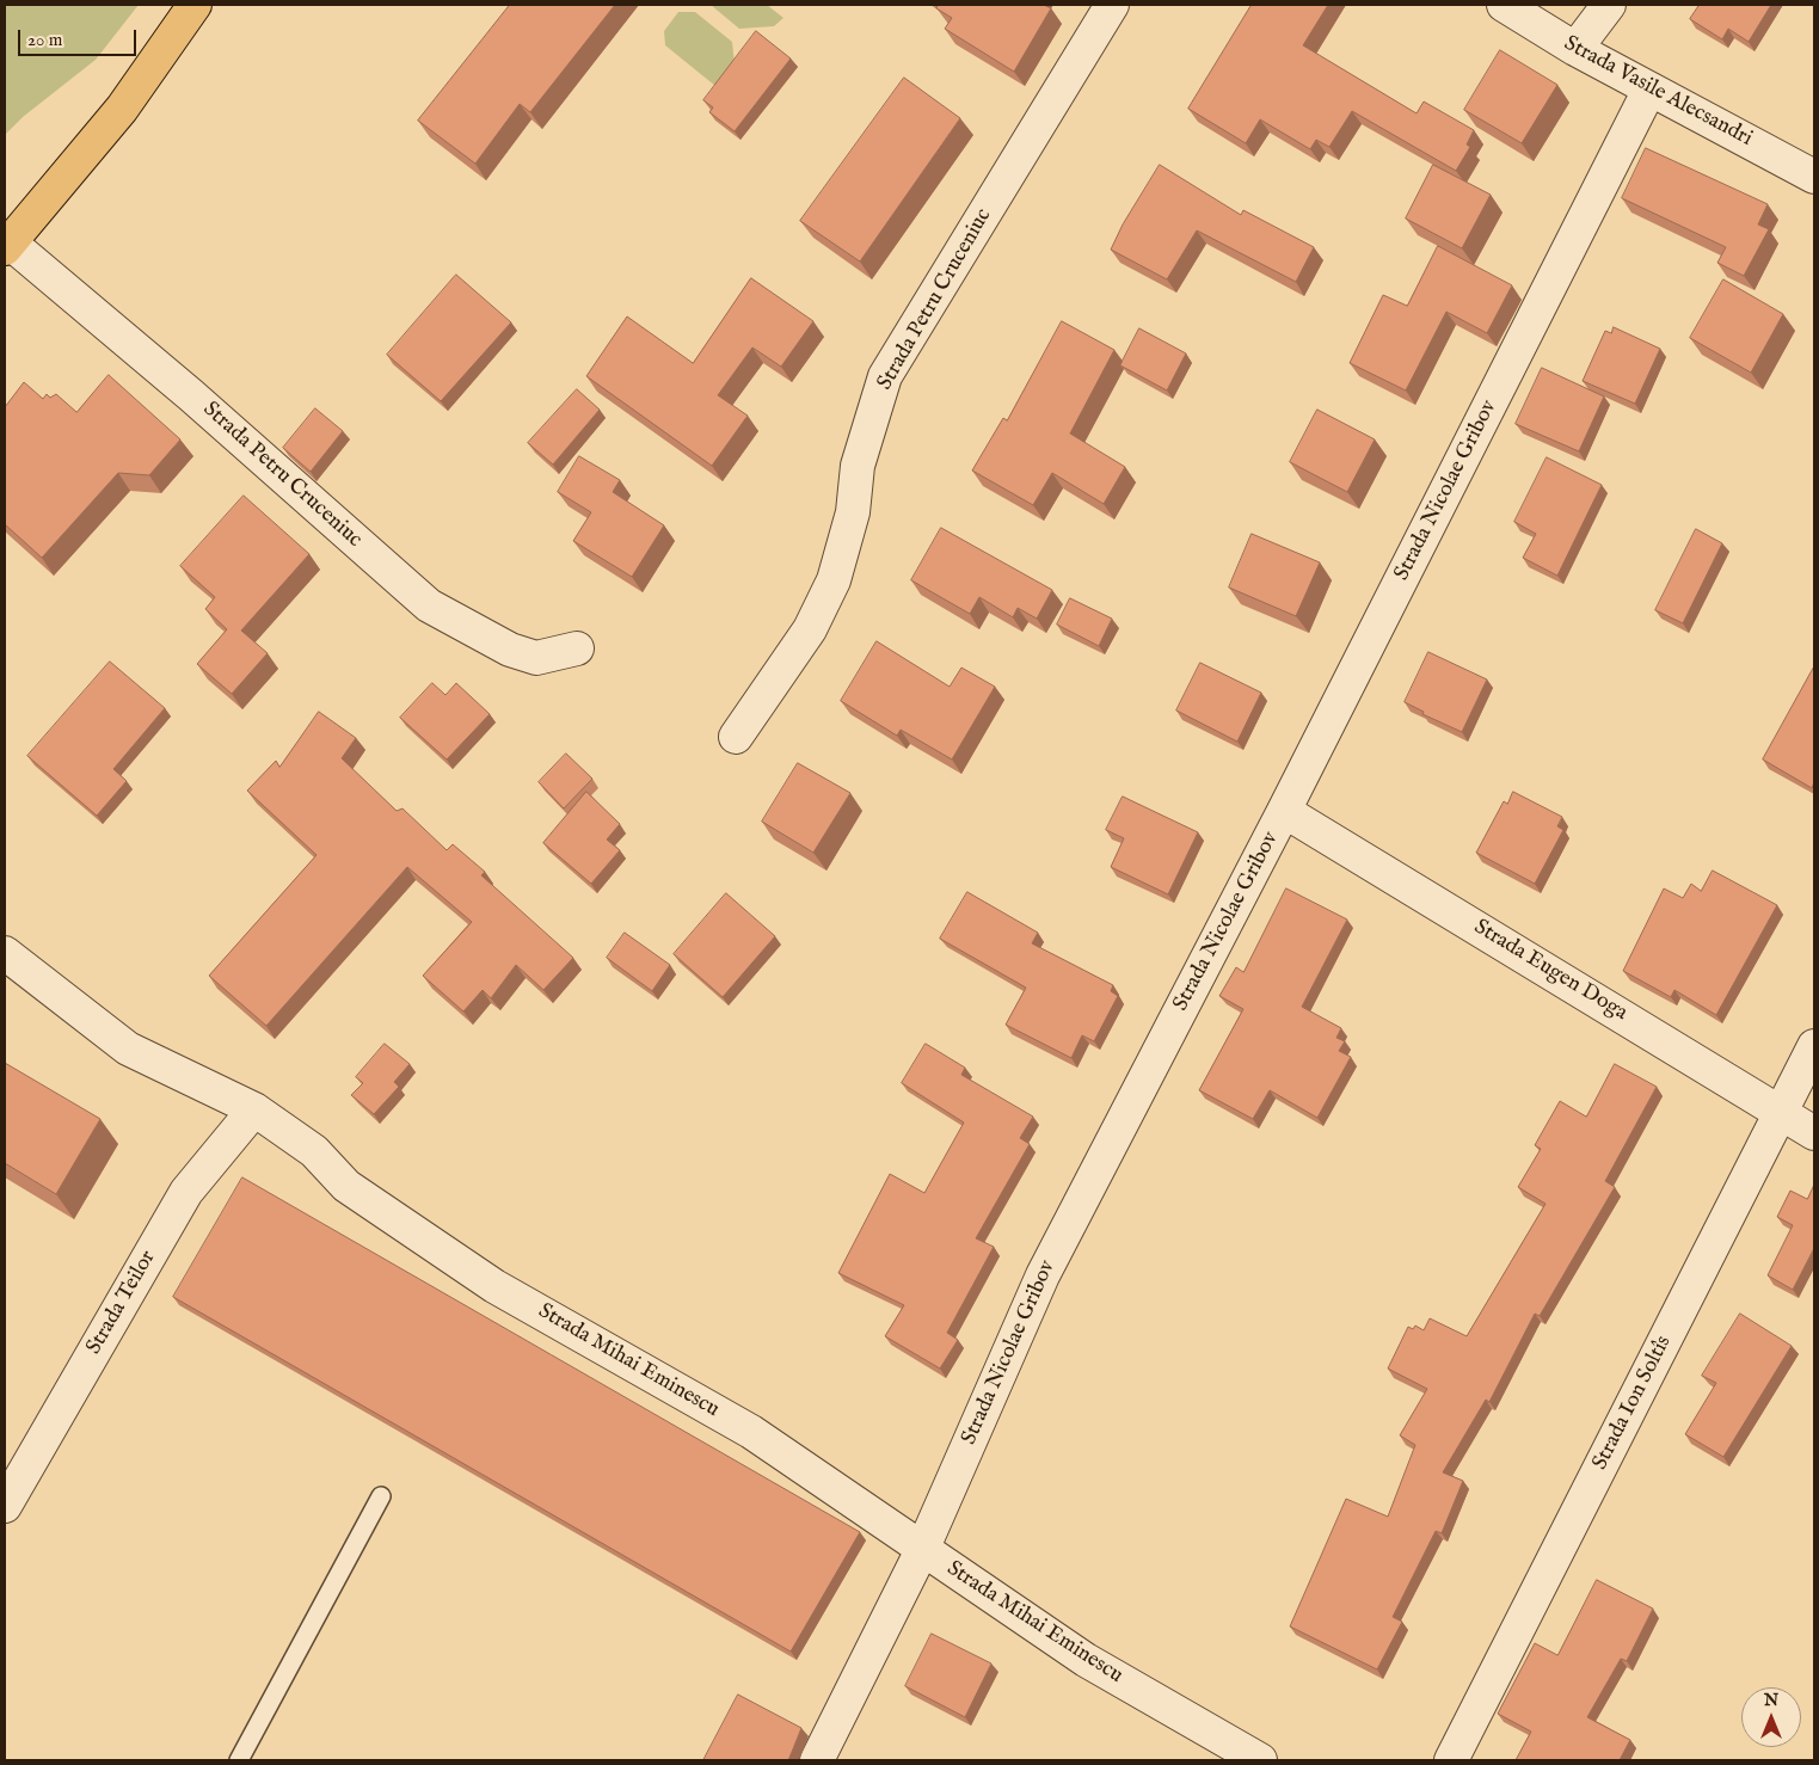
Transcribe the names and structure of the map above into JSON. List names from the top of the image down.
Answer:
{
  "streets": {
    "street": [
      "Strada Vasile Alecsandri",
      "Strada Petru Cruceniuc",
      "Strada Nicolae Gribov",
      "Strada Eugen Doga",
      "Strada Teilor",
      "Strada Mihai Eminescu",
      "Strada Ion Soltîs"
    ]
  },
  "crossings": [
    ["Strada Vasile Alecsandri", "Strada Nicolae Gribov"],
    ["Strada Nicolae Gribov", "Strada Eugen Doga"],
    ["Strada Nicolae Gribov", "Strada Mihai Eminescu"],
    ["Strada Eugen Doga", "Strada Ion Soltîs"],
    ["Strada Teilor", "Strada Mihai Eminescu"]
  ],
  "scale_bar": "20 m",
  "north": "top"
}
